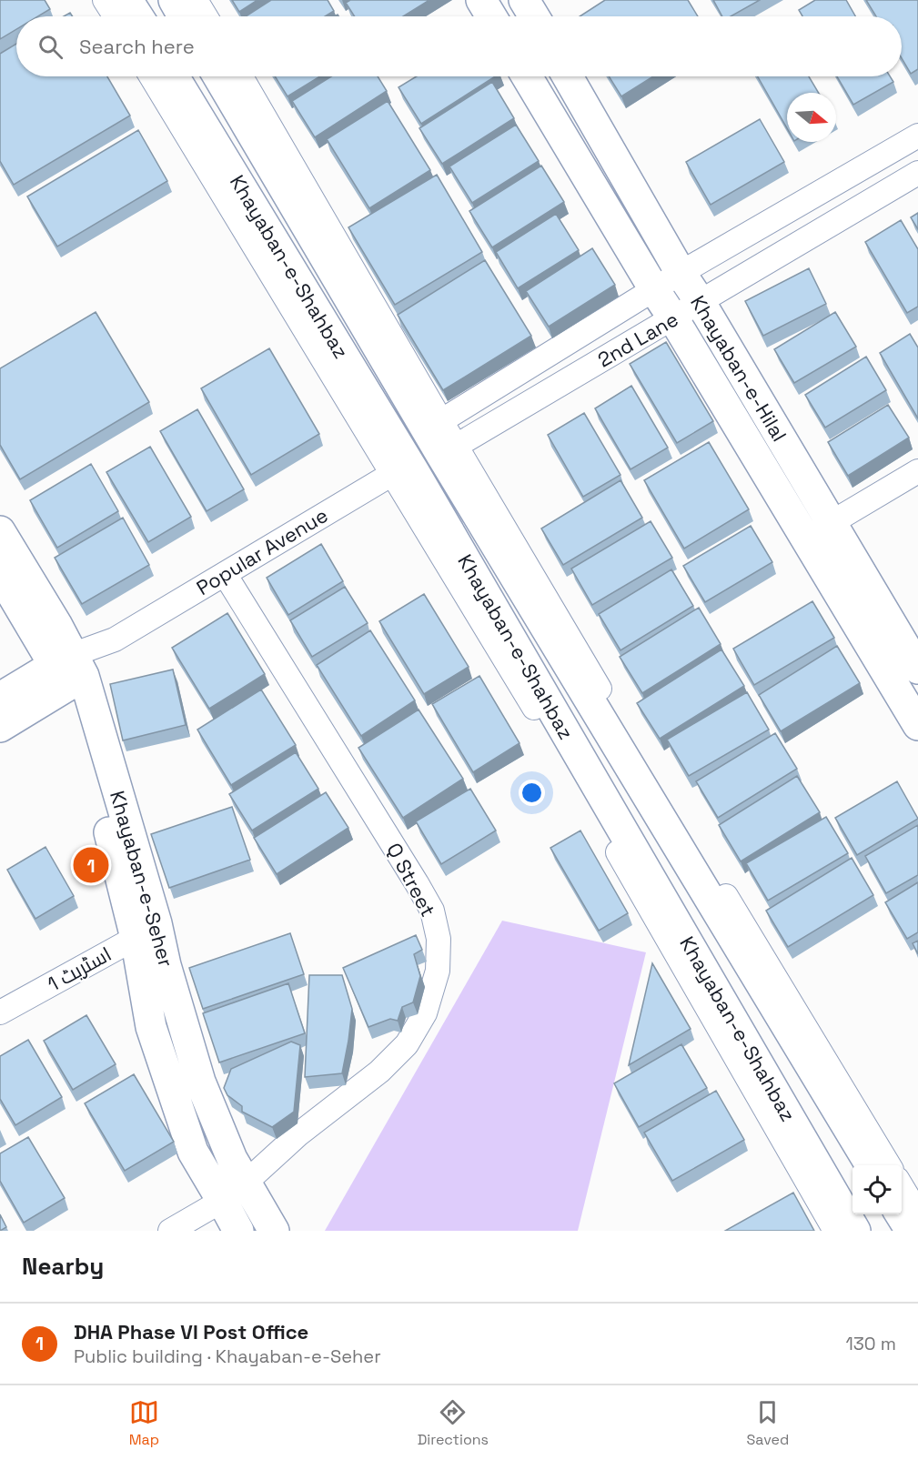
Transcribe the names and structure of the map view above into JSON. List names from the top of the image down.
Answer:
{
  "streets": {
    "street": [
      "Khayaban-e-Shahbaz",
      "2nd Lane",
      "Khayaban-e-Hilal",
      "Popular Avenue",
      "Khayaban-e-Seher",
      "Q Street",
      "اسٹریٹ 1"
    ]
  },
  "crossings": [
    ["Khayaban-e-Shahbaz", "2nd Lane"],
    ["Khayaban-e-Shahbaz", "Popular Avenue"],
    ["2nd Lane", "Khayaban-e-Hilal"],
    ["Popular Avenue", "Khayaban-e-Seher"],
    ["Popular Avenue", "Q Street"],
    ["Khayaban-e-Seher", "Q Street"],
    ["Khayaban-e-Seher", "اسٹریٹ 1"]
  ],
  "north": "right",
  "page": {
    "search": "Search here",
    "pins": "1",
    "heading": "Nearby",
    "list": [
      {
        "mark": "1",
        "name": "DHA Phase VI Post Office",
        "note": "Public building · Khayaban-e-Seher",
        "value": "130 m"
      }
    ],
    "nav": ["Map", "Directions", "Saved"]
  }
}
